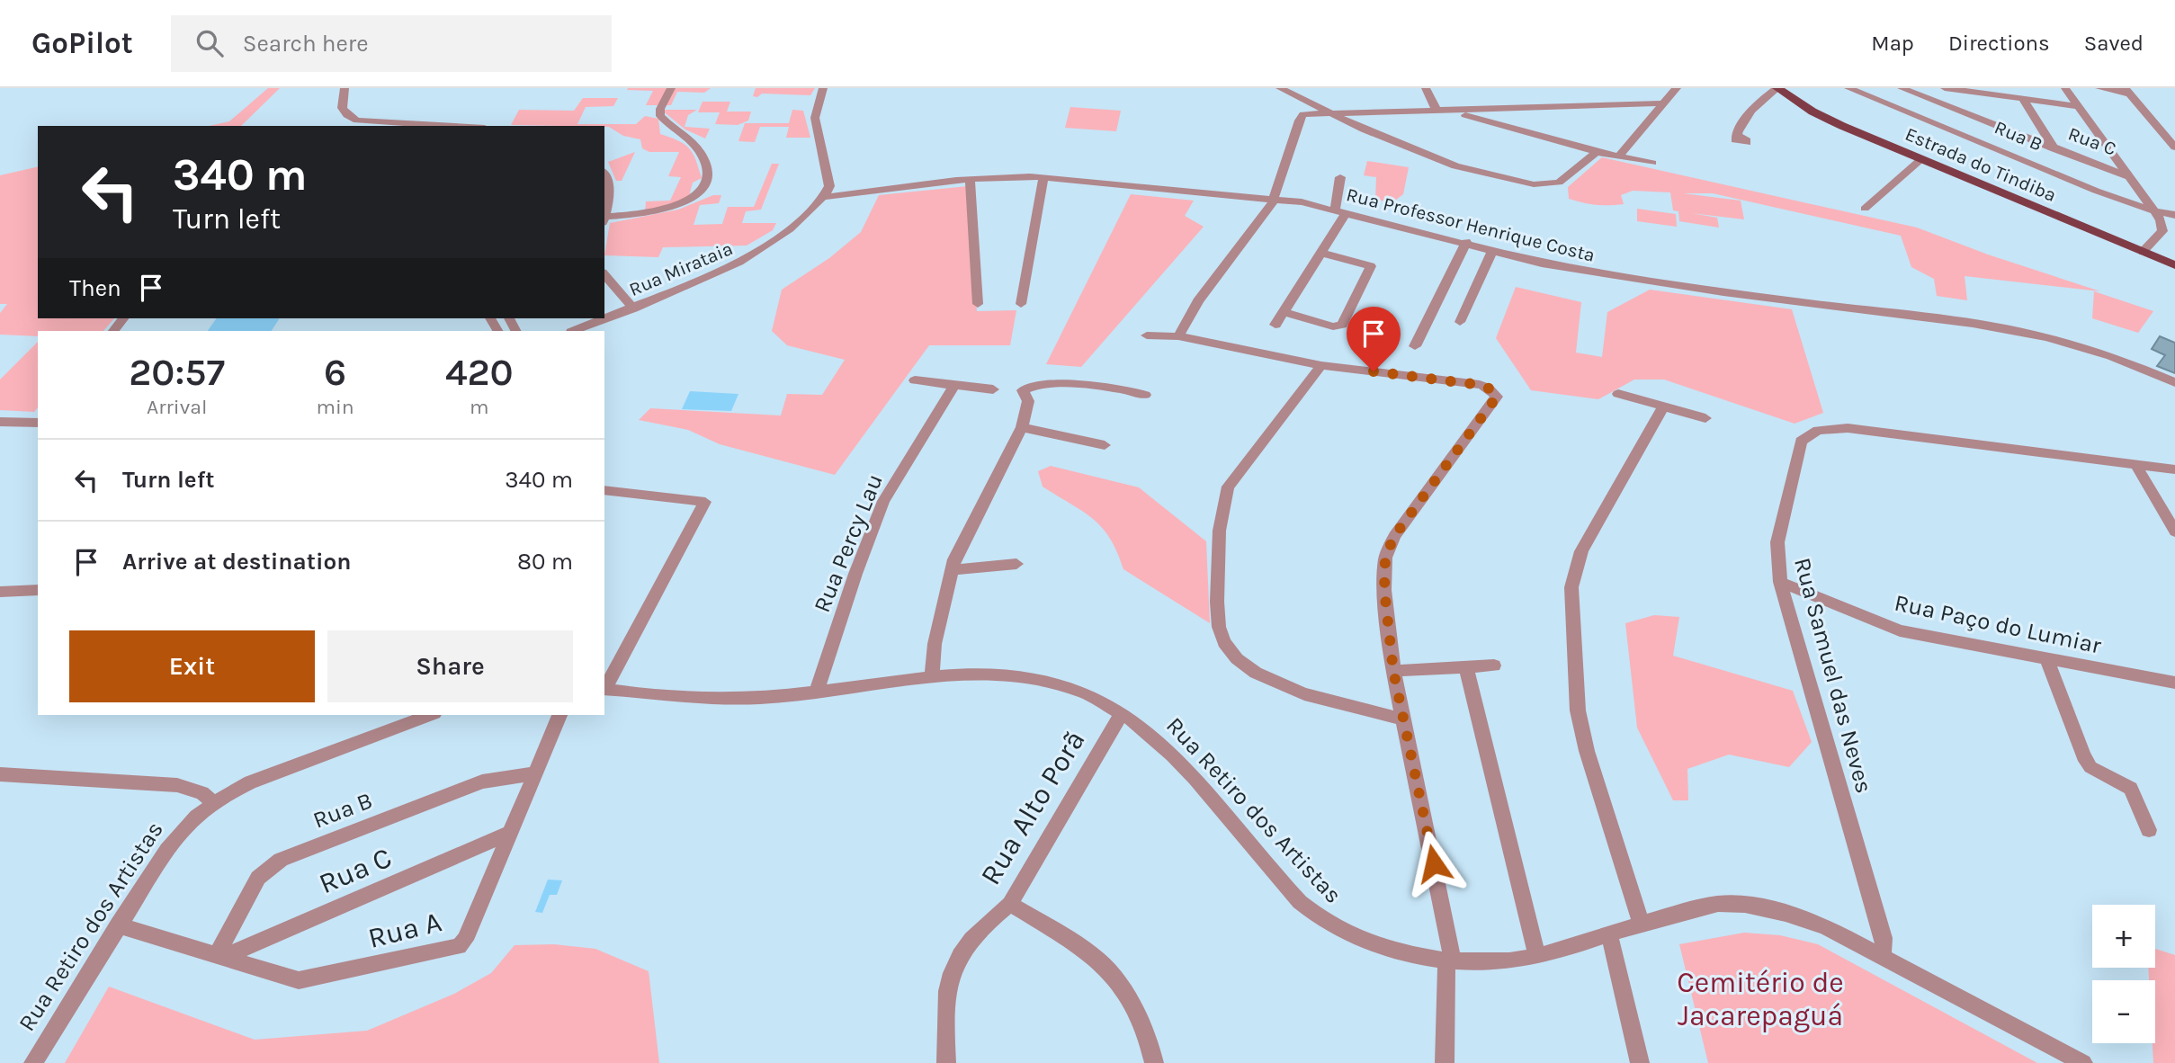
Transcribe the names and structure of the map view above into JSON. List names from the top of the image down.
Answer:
{
  "streets": {
    "main road": ["Estrada do Tindiba"],
    "street": [
      "Rua B",
      "Rua C",
      "Rua Professor Henrique Costa",
      "Rua Mirataia",
      "Rua Percy Lau",
      "Rua Paço do Lumiar",
      "Rua Samuel das Neves",
      "Rua Alto Porã",
      "Rua Retiro dos Artistas",
      "Rua A"
    ]
  },
  "crossings": [
    ["Rua B", "Rua C"],
    ["Rua B", "Rua A"],
    ["Rua C", "Rua A"],
    ["Rua Professor Henrique Costa", "Rua Mirataia"],
    ["Rua Percy Lau", "Rua Retiro dos Artistas"],
    ["Rua Paço do Lumiar", "Rua Samuel das Neves"],
    ["Rua Samuel das Neves", "Rua Retiro dos Artistas"],
    ["Rua Alto Porã", "Rua Retiro dos Artistas"],
    ["Rua Retiro dos Artistas", "Rua A"]
  ],
  "parks": ["Cemitério de Jacarepaguá"],
  "page": {
    "header": "GoPilot",
    "search": "Search here",
    "nav": ["Map", "Directions", "Saved"],
    "turn": ["340 m", "Turn left"],
    "then": "Then",
    "eta": [
      "20:57",
      "Arrival",
      "6",
      "min",
      "420",
      "m"
    ],
    "list": [
      {
        "name": "Turn left",
        "value": "340 m"
      },
      {
        "name": "Arrive at destination",
        "value": "80 m"
      }
    ],
    "buttons": ["Exit", "Share"],
    "map_buttons": ["+", "−"]
  }
}
